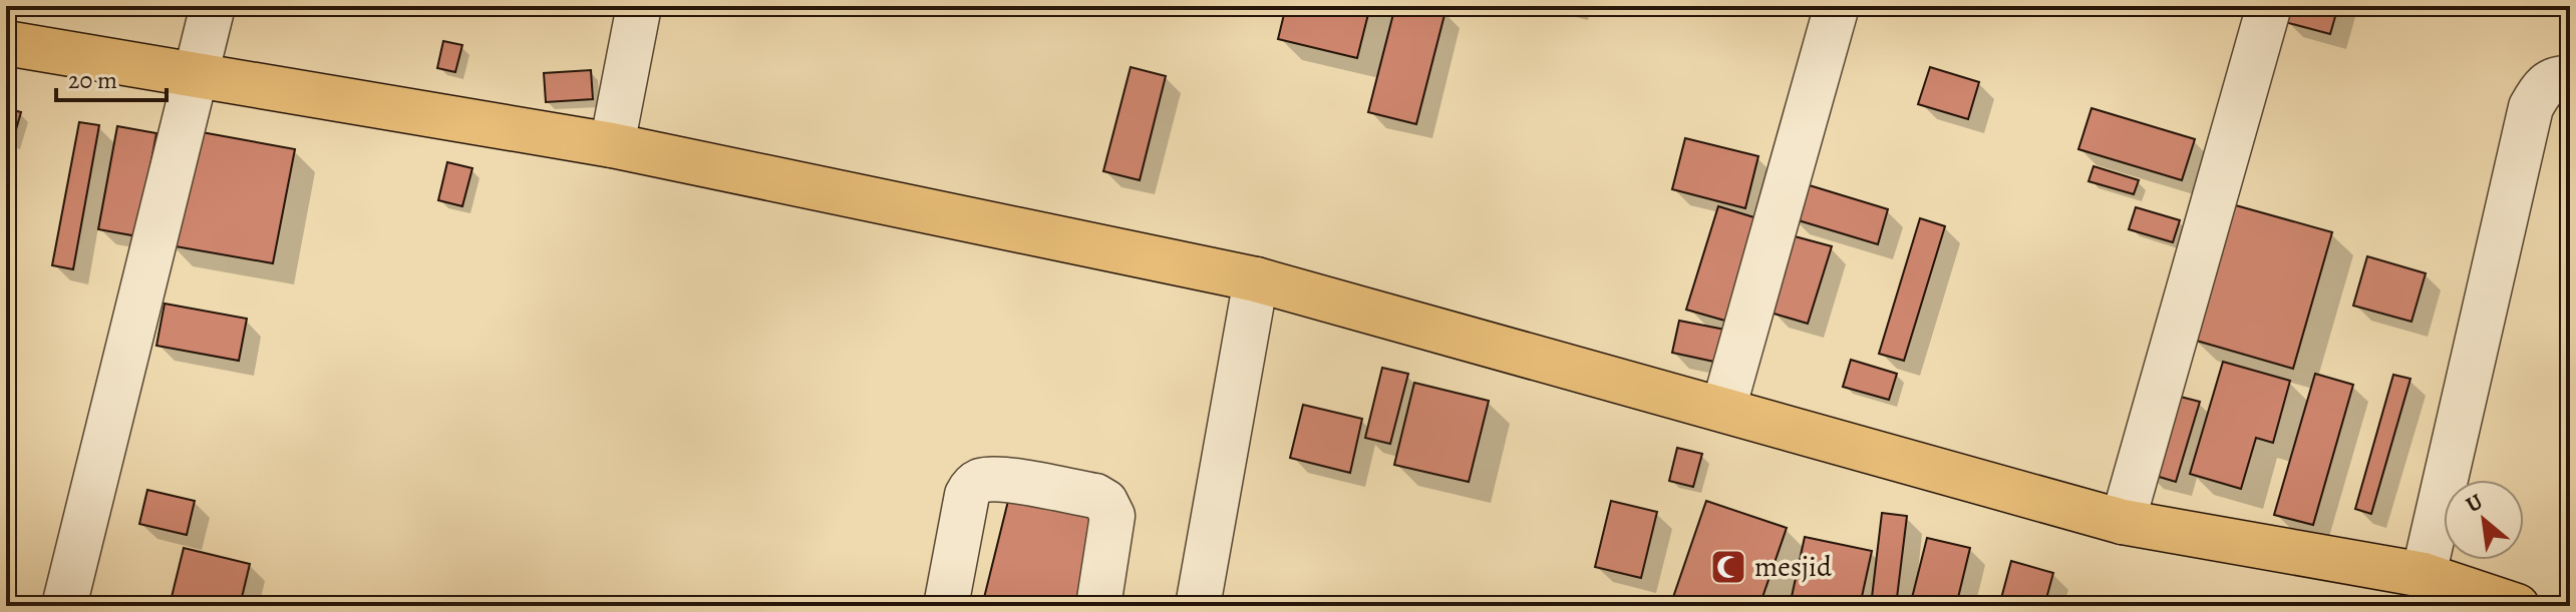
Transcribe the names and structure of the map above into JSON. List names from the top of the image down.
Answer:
{
  "places": {
    "mosque": ["mesjid"]
  },
  "scale_bar": "20 m",
  "north": "top left"
}
